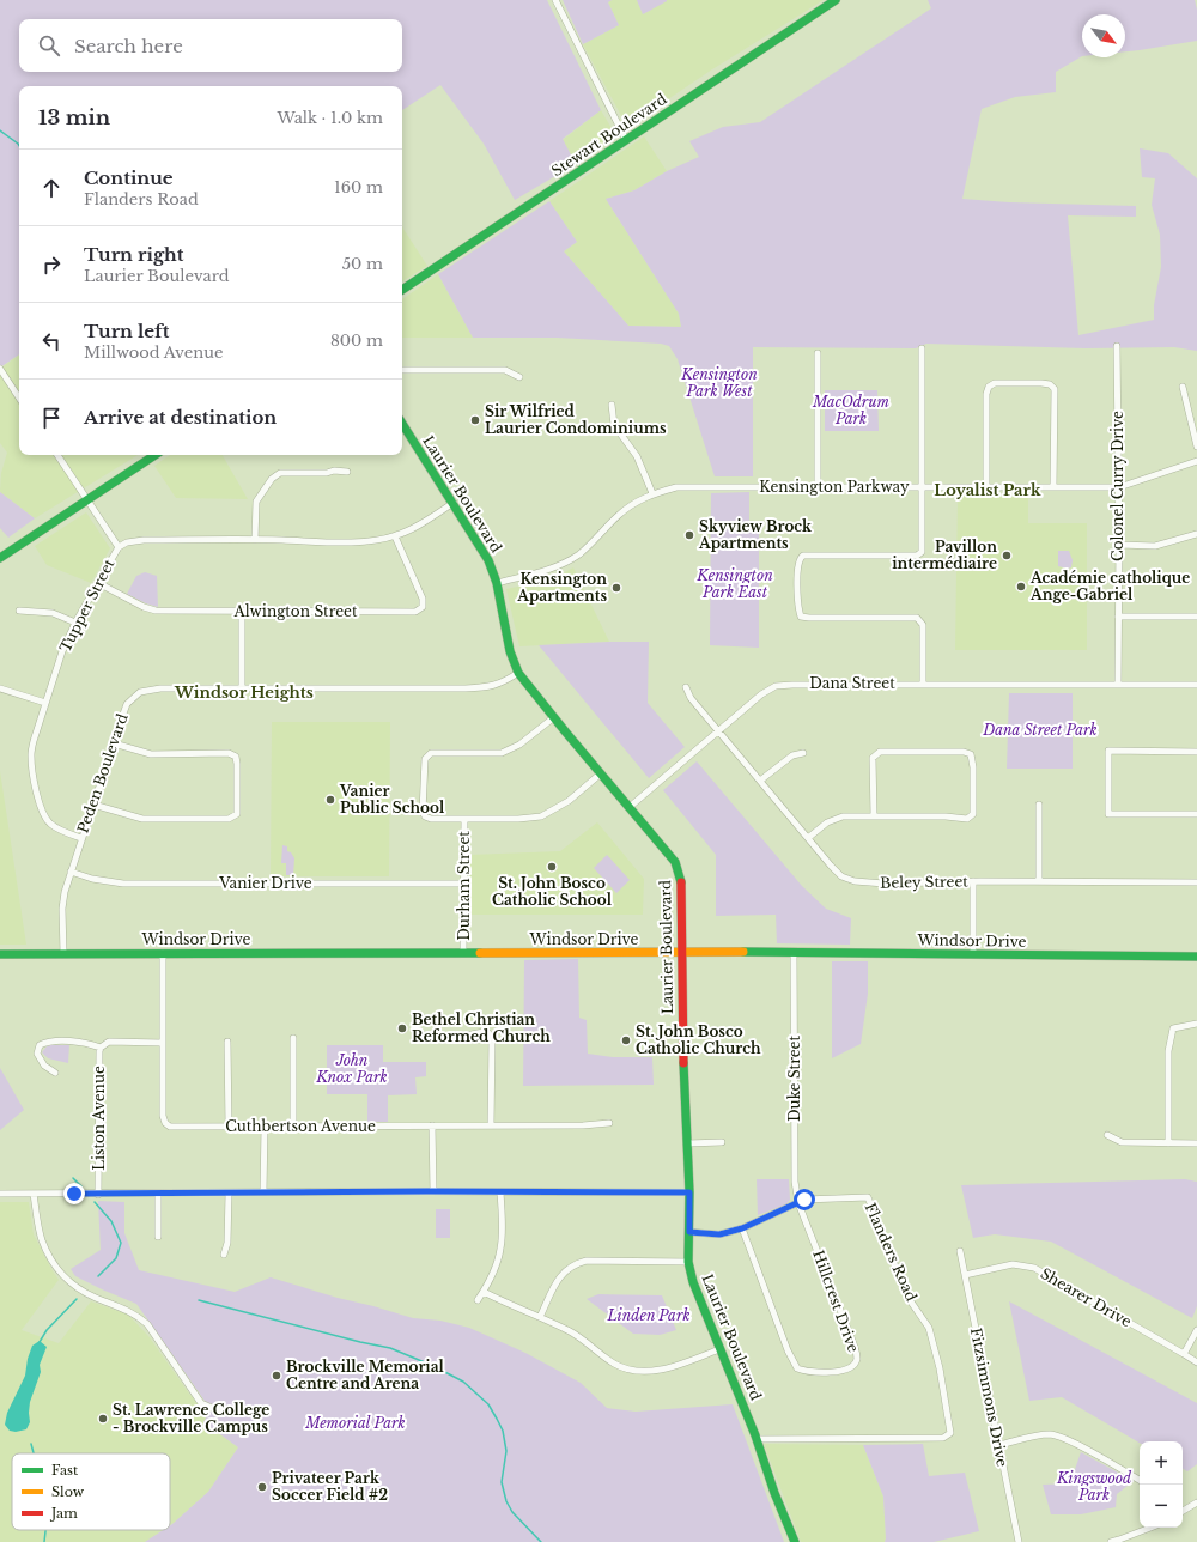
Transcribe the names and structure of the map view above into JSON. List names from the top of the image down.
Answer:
{
  "streets": {
    "street": [
      "Stewart Boulevard",
      "Colonel Curry Drive",
      "Kensington Parkway",
      "Laurier Boulevard",
      "Tupper Street",
      "Alwington Street",
      "Dana Street",
      "Peden Boulevard",
      "Beley Street",
      "Vanier Drive",
      "Durham Street",
      "Windsor Drive",
      "Duke Street",
      "Liston Avenue",
      "Cuthbertson Avenue",
      "Flanders Road",
      "Shearer Drive",
      "Hillcrest Drive",
      "Fitzsimmons Drive"
    ]
  },
  "crossings": [
    ["Colonel Curry Drive", "Kensington Parkway"],
    ["Colonel Curry Drive", "Dana Street"],
    ["Kensington Parkway", "Laurier Boulevard"],
    ["Laurier Boulevard", "Tupper Street"],
    ["Laurier Boulevard", "Dana Street"],
    ["Laurier Boulevard", "Peden Boulevard"],
    ["Laurier Boulevard", "Windsor Drive"],
    ["Laurier Boulevard", "Flanders Road"],
    ["Tupper Street", "Alwington Street"],
    ["Tupper Street", "Peden Boulevard"],
    ["Dana Street", "Beley Street"],
    ["Peden Boulevard", "Vanier Drive"],
    ["Peden Boulevard", "Windsor Drive"],
    ["Vanier Drive", "Durham Street"],
    ["Durham Street", "Windsor Drive"],
    ["Windsor Drive", "Duke Street"],
    ["Windsor Drive", "Cuthbertson Avenue"],
    ["Duke Street", "Flanders Road"],
    ["Duke Street", "Hillcrest Drive"],
    ["Liston Avenue", "Cuthbertson Avenue"],
    ["Flanders Road", "Hillcrest Drive"],
    ["Shearer Drive", "Fitzsimmons Drive"]
  ],
  "districts": ["Loyalist Park", "Windsor Heights"],
  "parks": [
    "Kensington Park West",
    "MacOdrum Park",
    "Kensington Park East",
    "Dana Street Park",
    "John Knox Park",
    "Linden Park",
    "Memorial Park",
    "Kingswood Park"
  ],
  "places": [
    "Sir Wilfried Laurier Condominiums",
    "Skyview Brock Apartments",
    "Pavillon intermédiaire",
    "Académie catholique Ange-Gabriel",
    "Kensington Apartments",
    "Vanier Public School",
    "St. John Bosco Catholic School",
    "Bethel Christian Reformed Church",
    "St. John Bosco Catholic Church",
    "Brockville Memorial Centre and Arena",
    "St. Lawrence College - Brockville Campus",
    "Privateer Park Soccer Field #2"
  ],
  "legend": ["Fast", "Slow", "Jam"],
  "north": "bottom right",
  "page": {
    "search": "Search here",
    "heading": ["13 min", "Walk · 1.0 km"],
    "list": [
      ["Continue", "Flanders Road", "160 m"],
      ["Turn right", "Laurier Boulevard", "50 m"],
      ["Turn left", "Millwood Avenue", "800 m"],
      "Arrive at destination"
    ],
    "map_buttons": ["+", "−"]
  }
}
